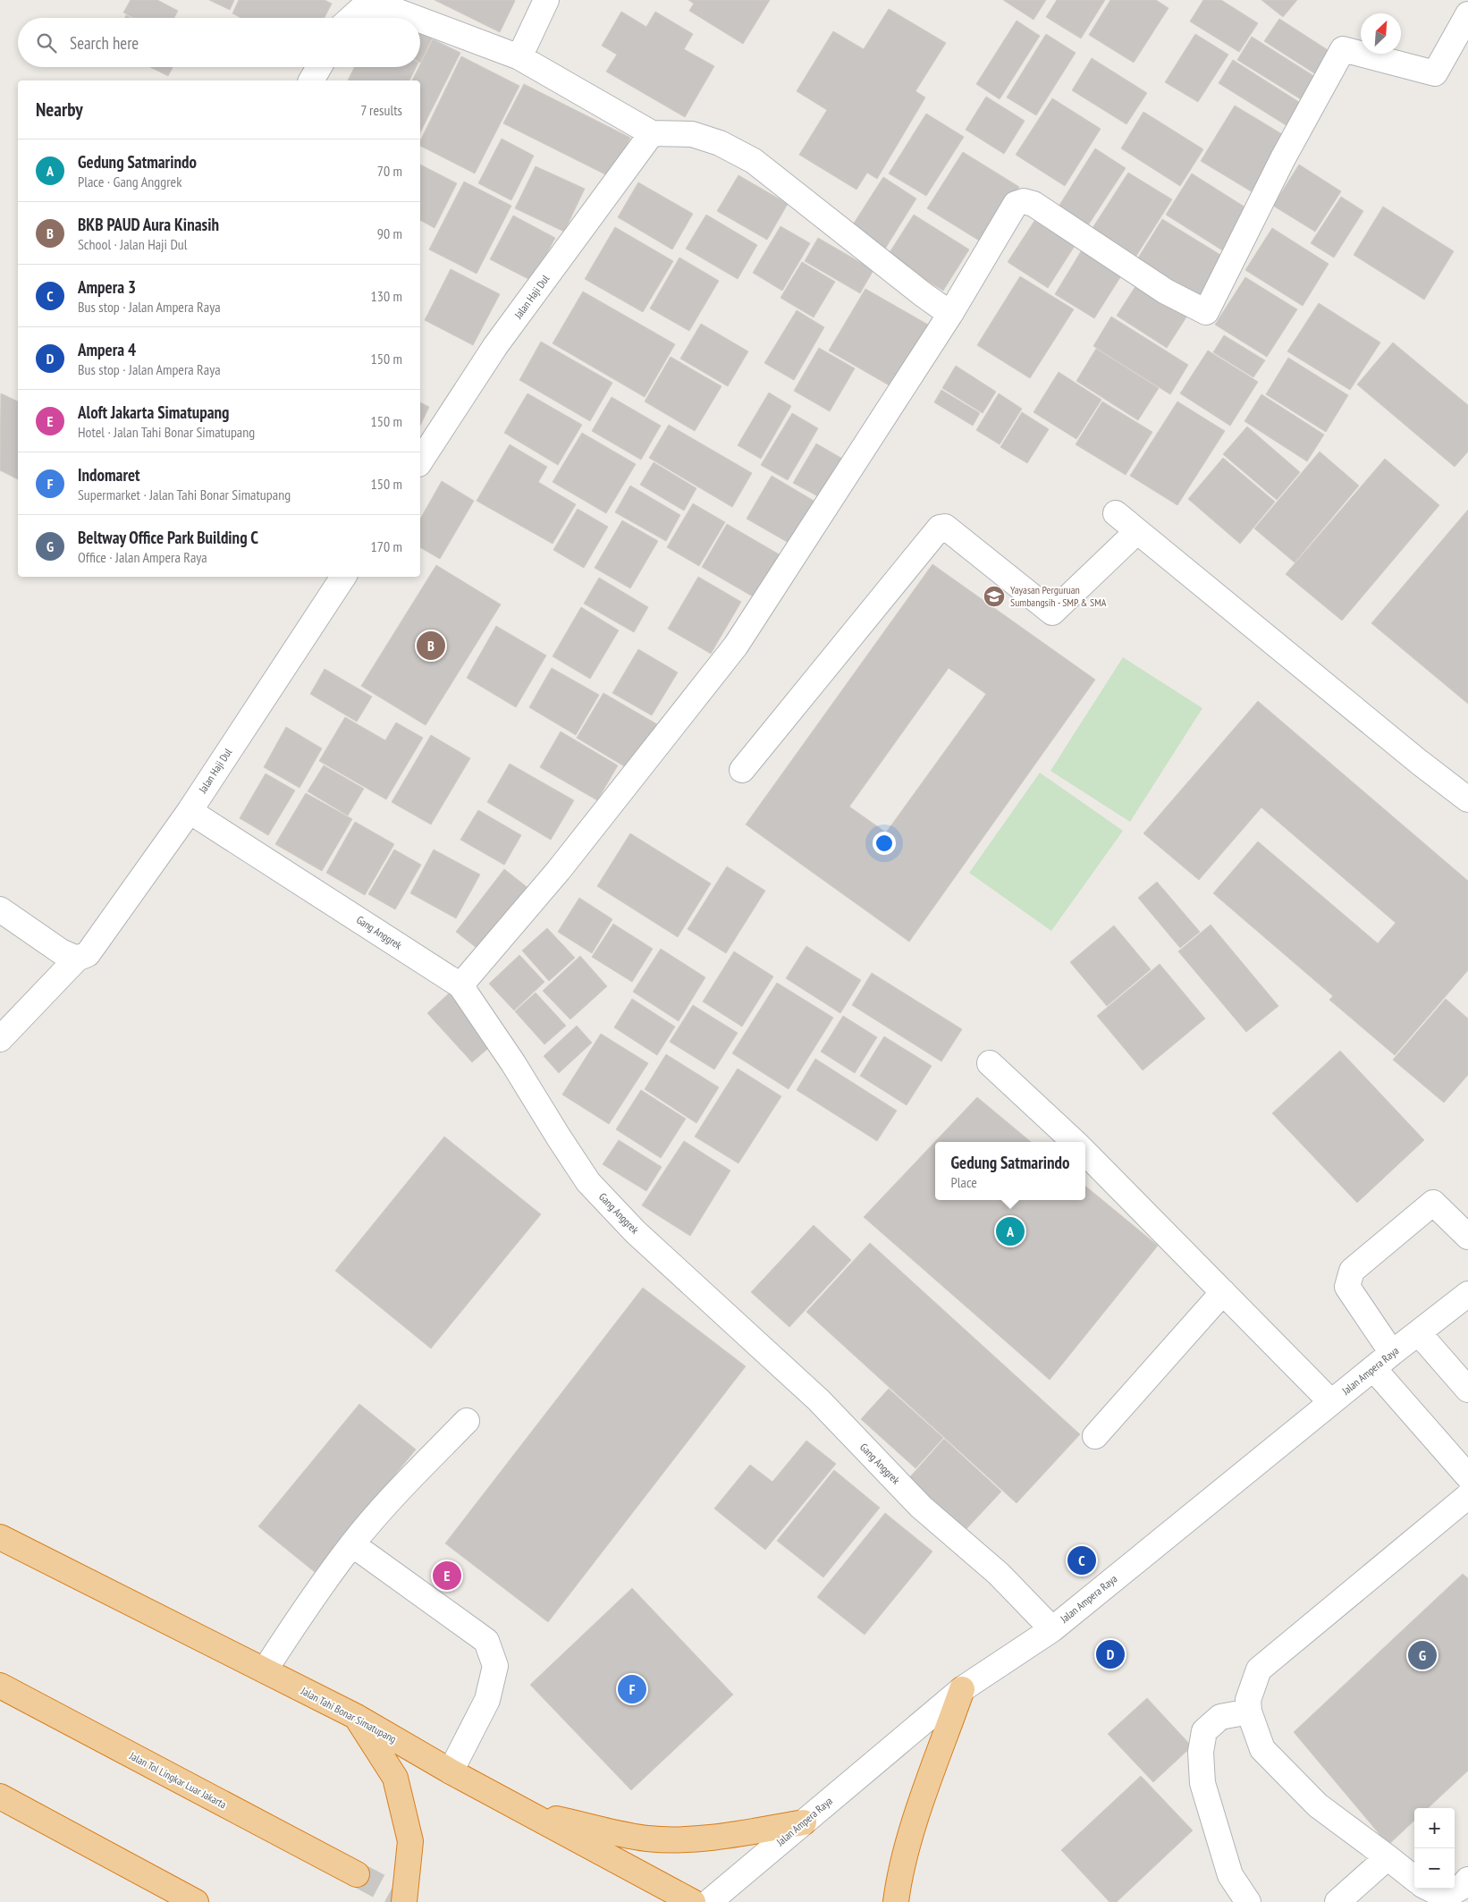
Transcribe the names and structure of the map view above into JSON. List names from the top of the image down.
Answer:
{
  "streets": {
    "highway": ["Jalan Tahi Bonar Simatupang", "Jalan Tol Lingkar Luar Jakarta"],
    "street": ["Jalan Haji Dul", "Gang Anggrek", "Jalan Ampera Raya"]
  },
  "crossings": [
    ["Jalan Haji Dul", "Gang Anggrek"],
    ["Gang Anggrek", "Jalan Ampera Raya"]
  ],
  "places": {
    "school or university": ["Yayasan Perguruan Sumbangsih - SMP & SMA"]
  },
  "north": "top right",
  "page": {
    "search": "Search here",
    "heading": ["Nearby", "7 results"],
    "list": [
      {
        "mark": "A",
        "name": "Gedung Satmarindo",
        "note": "Place · Gang Anggrek",
        "value": "70 m"
      },
      {
        "mark": "B",
        "name": "BKB PAUD Aura Kinasih",
        "note": "School · Jalan Haji Dul",
        "value": "90 m"
      },
      {
        "mark": "C",
        "name": "Ampera 3",
        "note": "Bus stop · Jalan Ampera Raya",
        "value": "130 m"
      },
      {
        "mark": "D",
        "name": "Ampera 4",
        "note": "Bus stop · Jalan Ampera Raya",
        "value": "150 m"
      },
      {
        "mark": "E",
        "name": "Aloft Jakarta Simatupang",
        "note": "Hotel · Jalan Tahi Bonar Simatupang",
        "value": "150 m"
      },
      {
        "mark": "F",
        "name": "Indomaret",
        "note": "Supermarket · Jalan Tahi Bonar Simatupang",
        "value": "150 m"
      },
      {
        "mark": "G",
        "name": "Beltway Office Park Building C",
        "note": "Office · Jalan Ampera Raya",
        "value": "170 m"
      }
    ],
    "pins": [
      "B",
      "A",
      "C",
      "E",
      "D",
      "G",
      "F"
    ],
    "popup": ["Gedung Satmarindo", "Place"],
    "map_buttons": ["+", "−"]
  }
}
